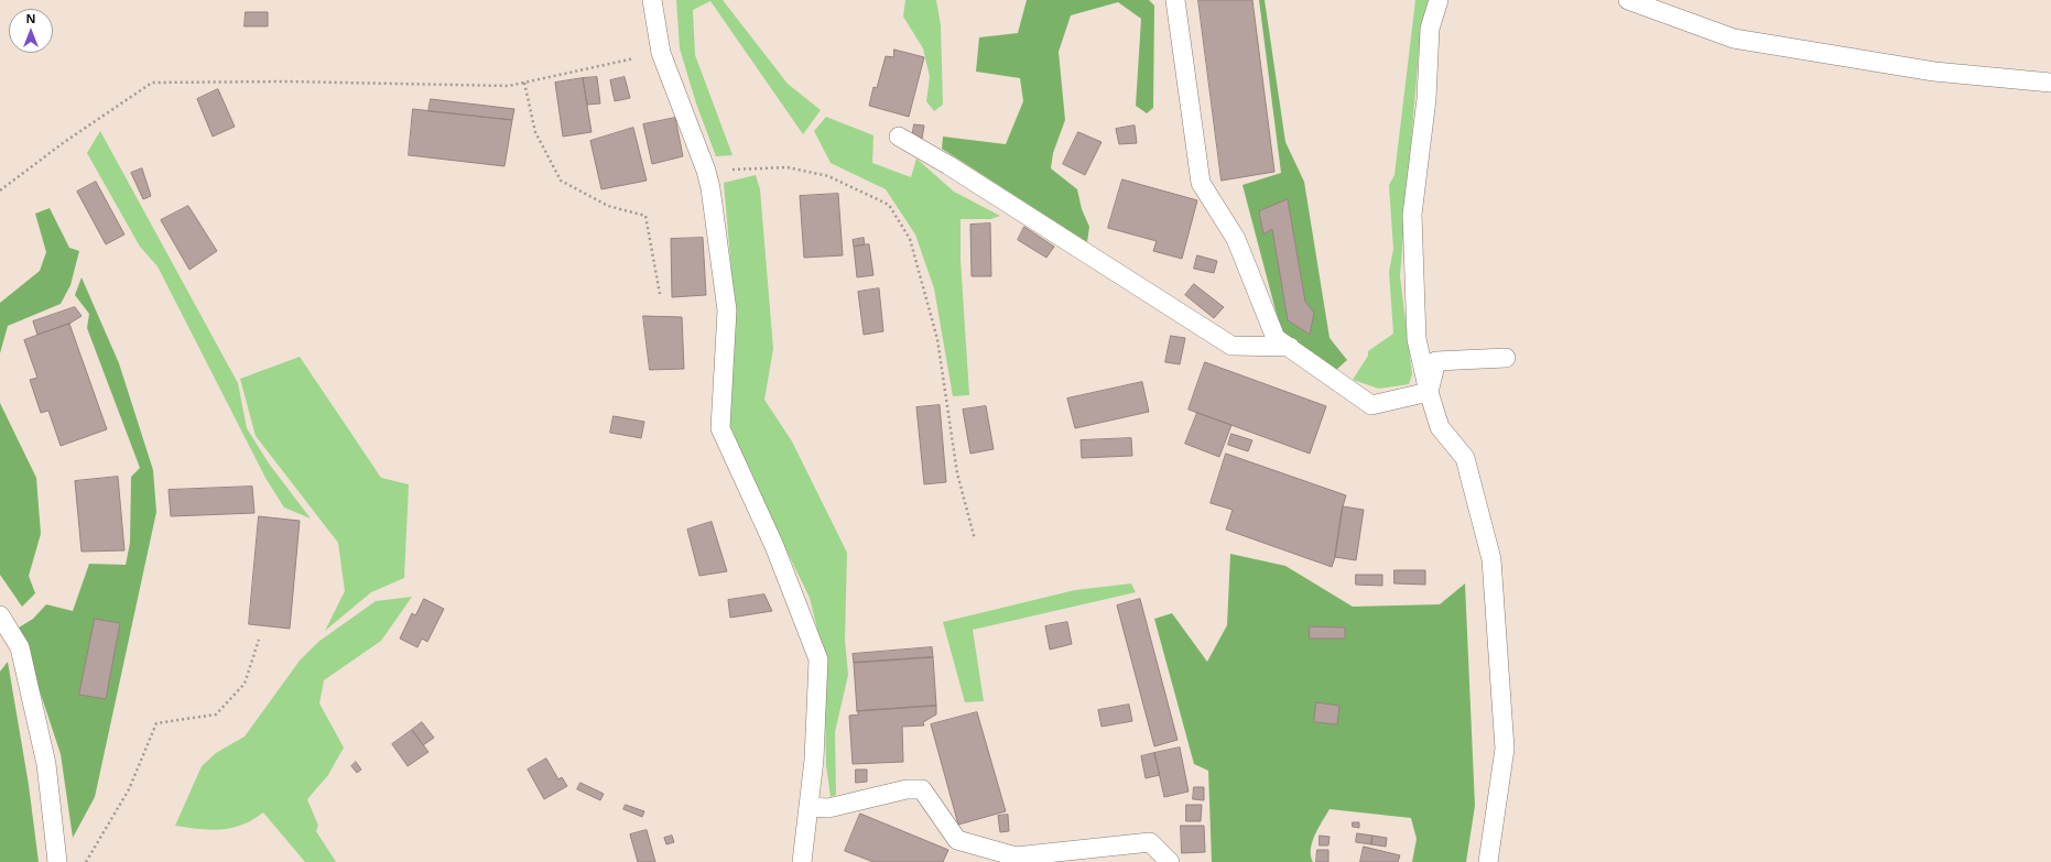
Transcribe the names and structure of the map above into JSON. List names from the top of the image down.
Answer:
{
  "north": "top"
}
